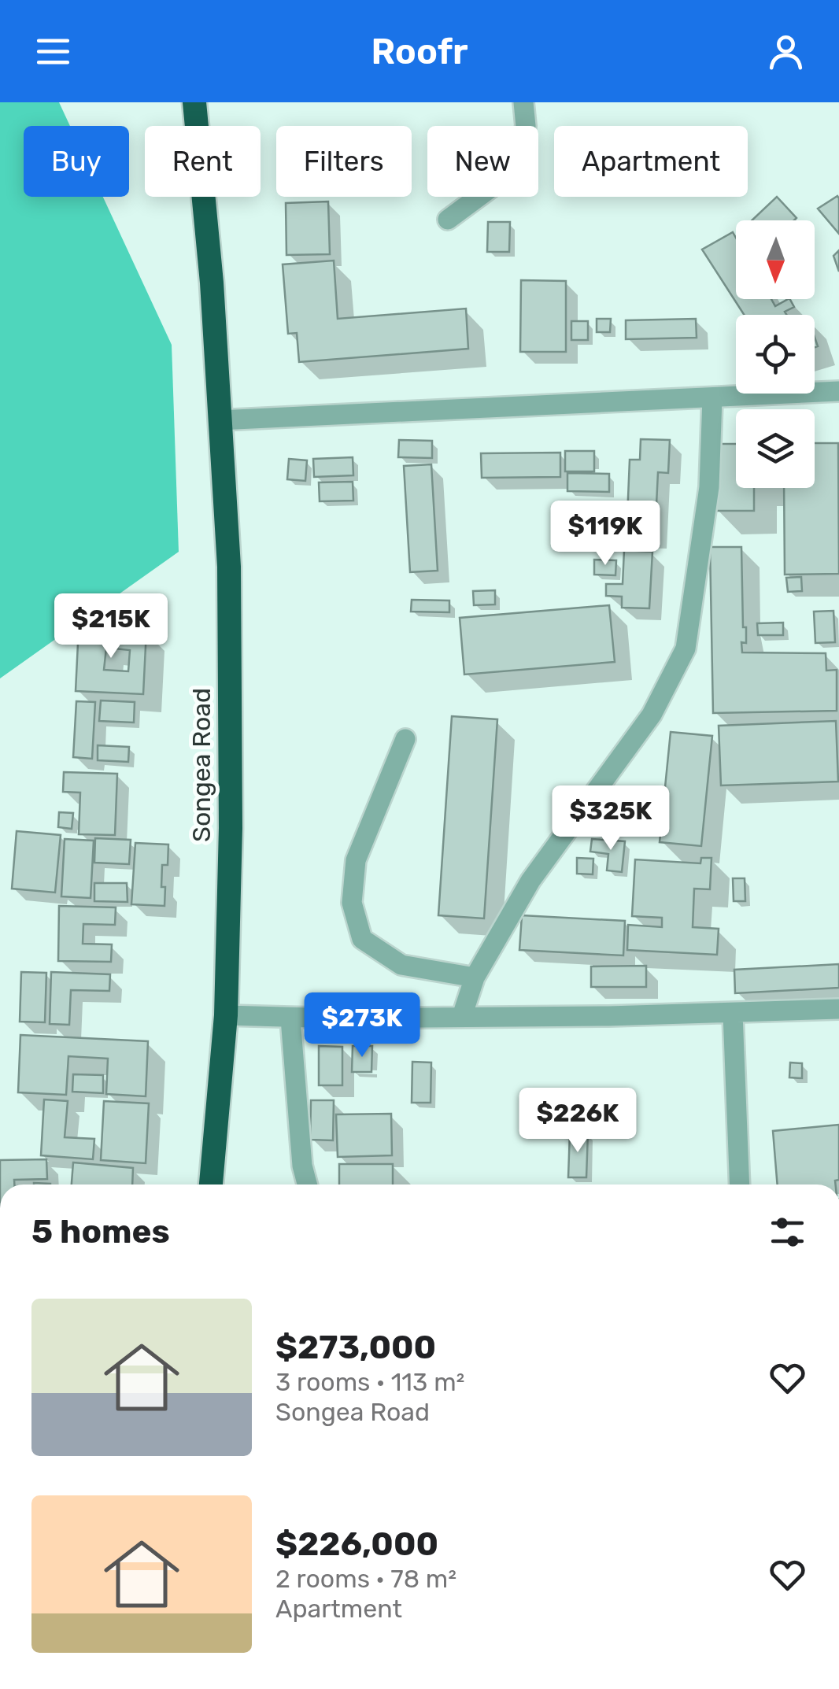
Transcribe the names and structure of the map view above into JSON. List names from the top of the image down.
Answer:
{
  "streets": {
    "highway": ["Songea Road"]
  },
  "north": "bottom",
  "page": {
    "header": "Roofr",
    "chip": [
      "Buy",
      "Rent",
      "Filters",
      "New",
      "Apartment"
    ],
    "price": [
      "$119K",
      "$215K",
      "$325K",
      "$273K",
      "$226K"
    ],
    "heading": "5 homes",
    "list": [
      {
        "name": "$273,000",
        "note": "3 rooms · 113 m² · Songea Road"
      },
      {
        "name": "$226,000",
        "note": "2 rooms · 78 m² · Apartment"
      }
    ]
  }
}
